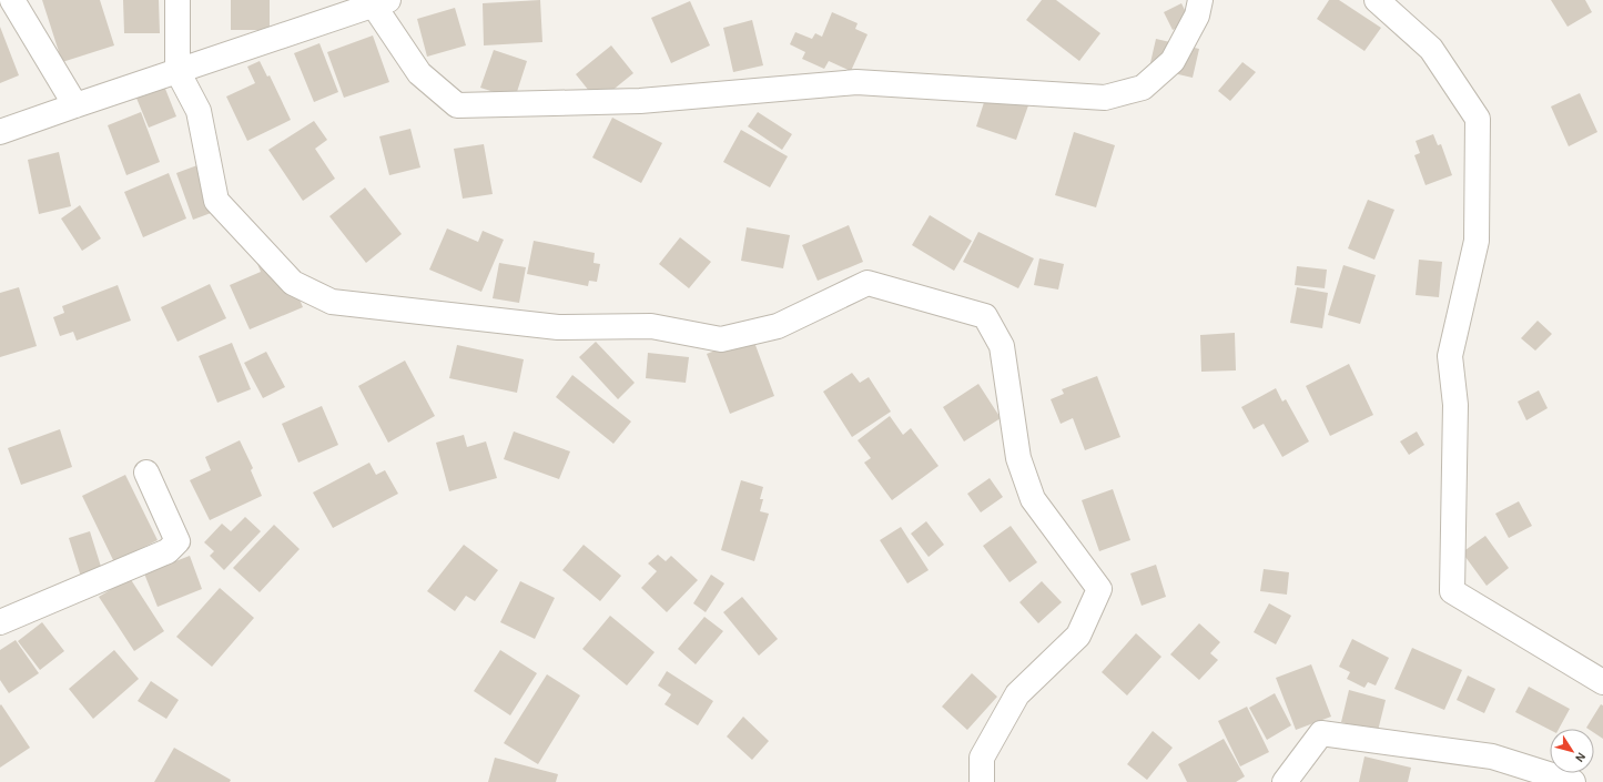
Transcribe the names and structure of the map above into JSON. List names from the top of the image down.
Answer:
{
  "north": "bottom right"
}
